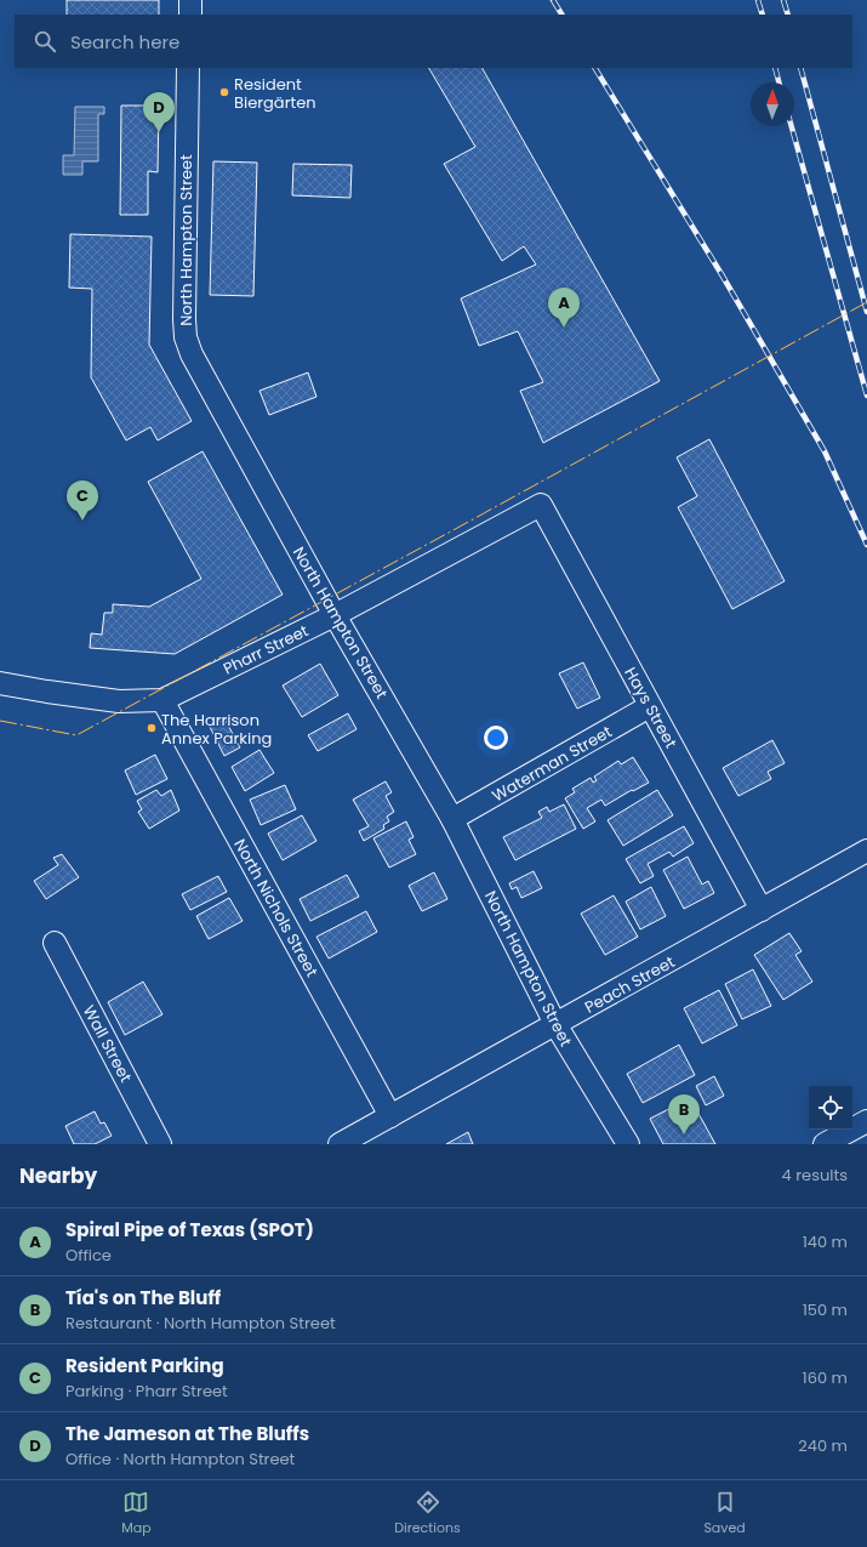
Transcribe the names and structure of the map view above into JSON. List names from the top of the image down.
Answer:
{
  "streets": {
    "street": [
      "North Hampton Street",
      "Pharr Street",
      "Hays Street",
      "Waterman Street",
      "North Nichols Street",
      "Peach Street",
      "Wall Street"
    ]
  },
  "crossings": [
    ["North Hampton Street", "Pharr Street"],
    ["North Hampton Street", "Waterman Street"],
    ["North Hampton Street", "Peach Street"],
    ["Pharr Street", "Hays Street"],
    ["Pharr Street", "North Nichols Street"],
    ["Hays Street", "Waterman Street"],
    ["Hays Street", "Peach Street"],
    ["North Nichols Street", "Peach Street"]
  ],
  "places": ["Resident Biergärten", "The Harrison Annex Parking"],
  "north": "top",
  "page": {
    "search": "Search here",
    "pins": [
      "D",
      "A",
      "C",
      "B"
    ],
    "heading": ["Nearby", "4 results"],
    "list": [
      {
        "mark": "A",
        "name": "Spiral Pipe of Texas (SPOT)",
        "note": "Office",
        "value": "140 m"
      },
      {
        "mark": "B",
        "name": "Tía's on The Bluff",
        "note": "Restaurant · North Hampton Street",
        "value": "150 m"
      },
      {
        "mark": "C",
        "name": "Resident Parking",
        "note": "Parking · Pharr Street",
        "value": "160 m"
      },
      {
        "mark": "D",
        "name": "The Jameson at The Bluffs",
        "note": "Office · North Hampton Street",
        "value": "240 m"
      }
    ],
    "nav": ["Map", "Directions", "Saved"]
  }
}
